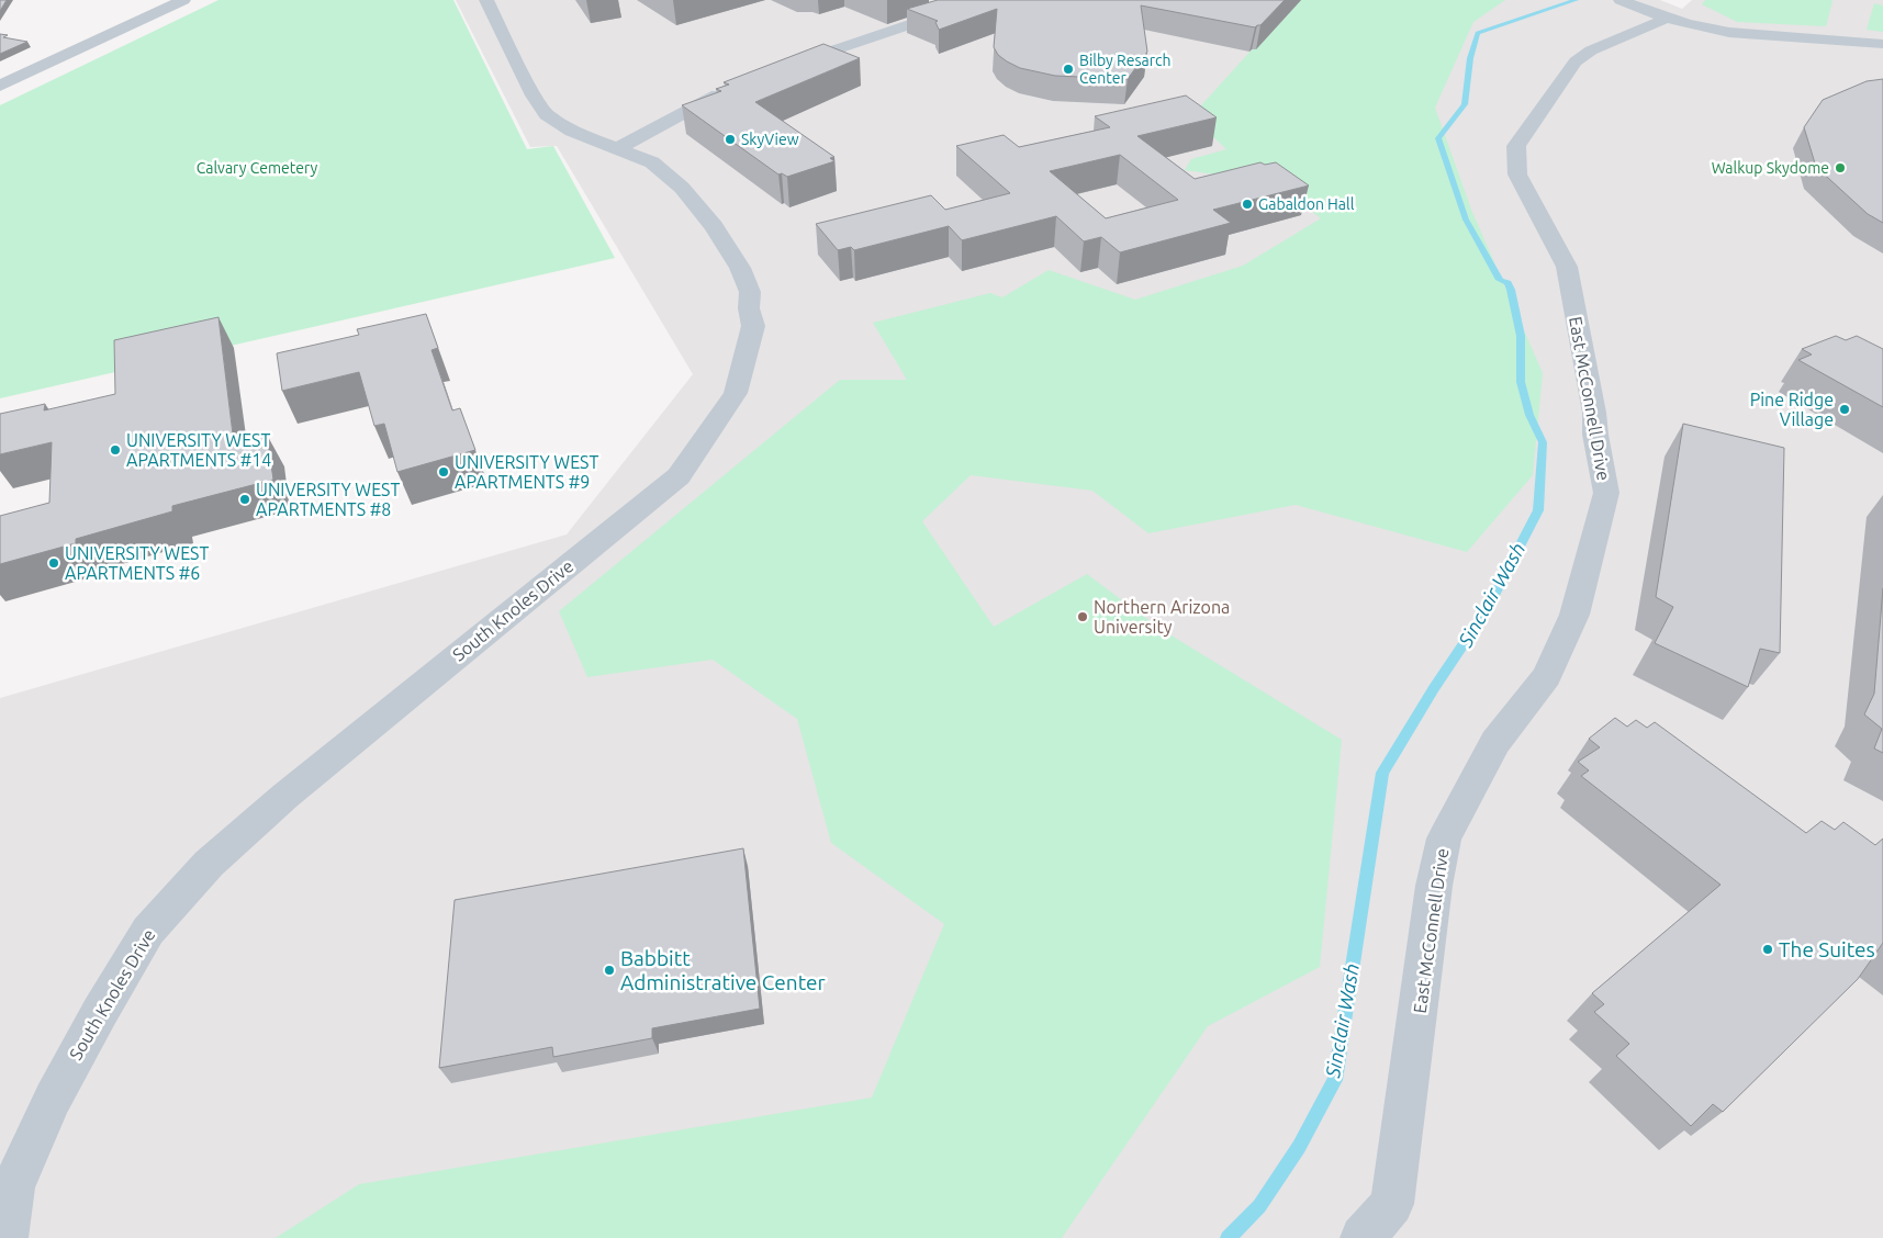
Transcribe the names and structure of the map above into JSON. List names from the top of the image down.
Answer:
{
  "streets": {
    "street": ["East McConnell Drive", "South Knoles Drive"]
  },
  "water": ["Sinclair Wash"],
  "parks": ["Calvary Cemetery"],
  "places": [
    "Bilby Resarch Center",
    "SkyView",
    "Walkup Skydome",
    "Gabaldon Hall",
    "Pine Ridge Village",
    "UNIVERSITY WEST APARTMENTS #14",
    "UNIVERSITY WEST APARTMENTS #9",
    "UNIVERSITY WEST APARTMENTS #8",
    "UNIVERSITY WEST APARTMENTS #6",
    "Northern Arizona University",
    "The Suites",
    "Babbitt Administrative Center"
  ]
}
